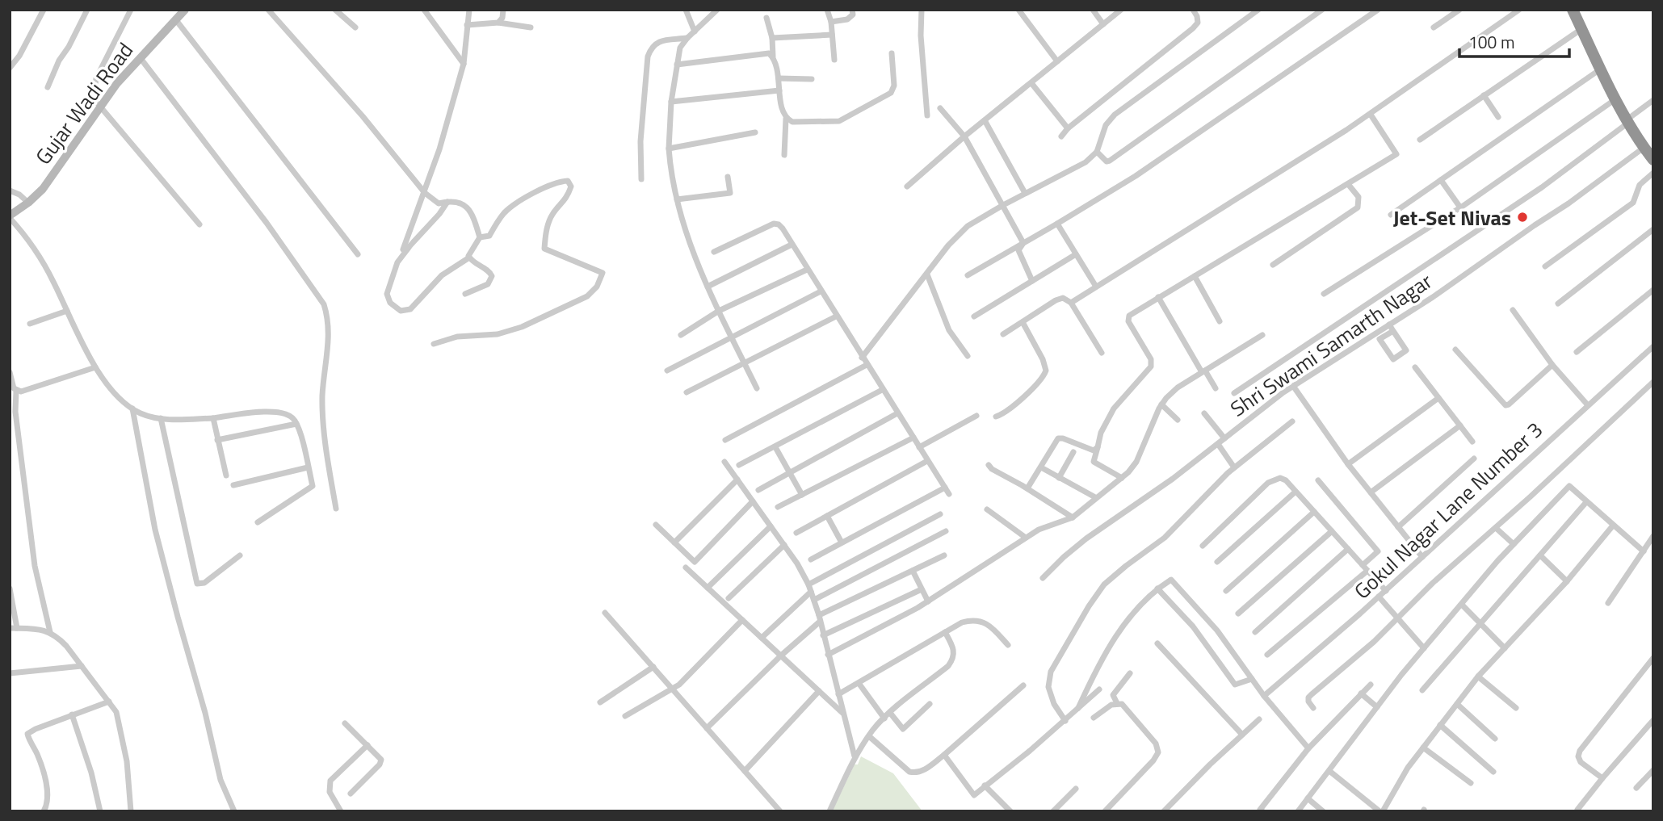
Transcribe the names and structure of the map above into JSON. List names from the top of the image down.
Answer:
{
  "streets": {
    "street": ["Gujar Wadi Road", "Shri Swami Samarth Nagar", "Gokul Nagar Lane Number 3"]
  },
  "places": ["Jet-Set Nivas"],
  "scale_bar": "100 m"
}
